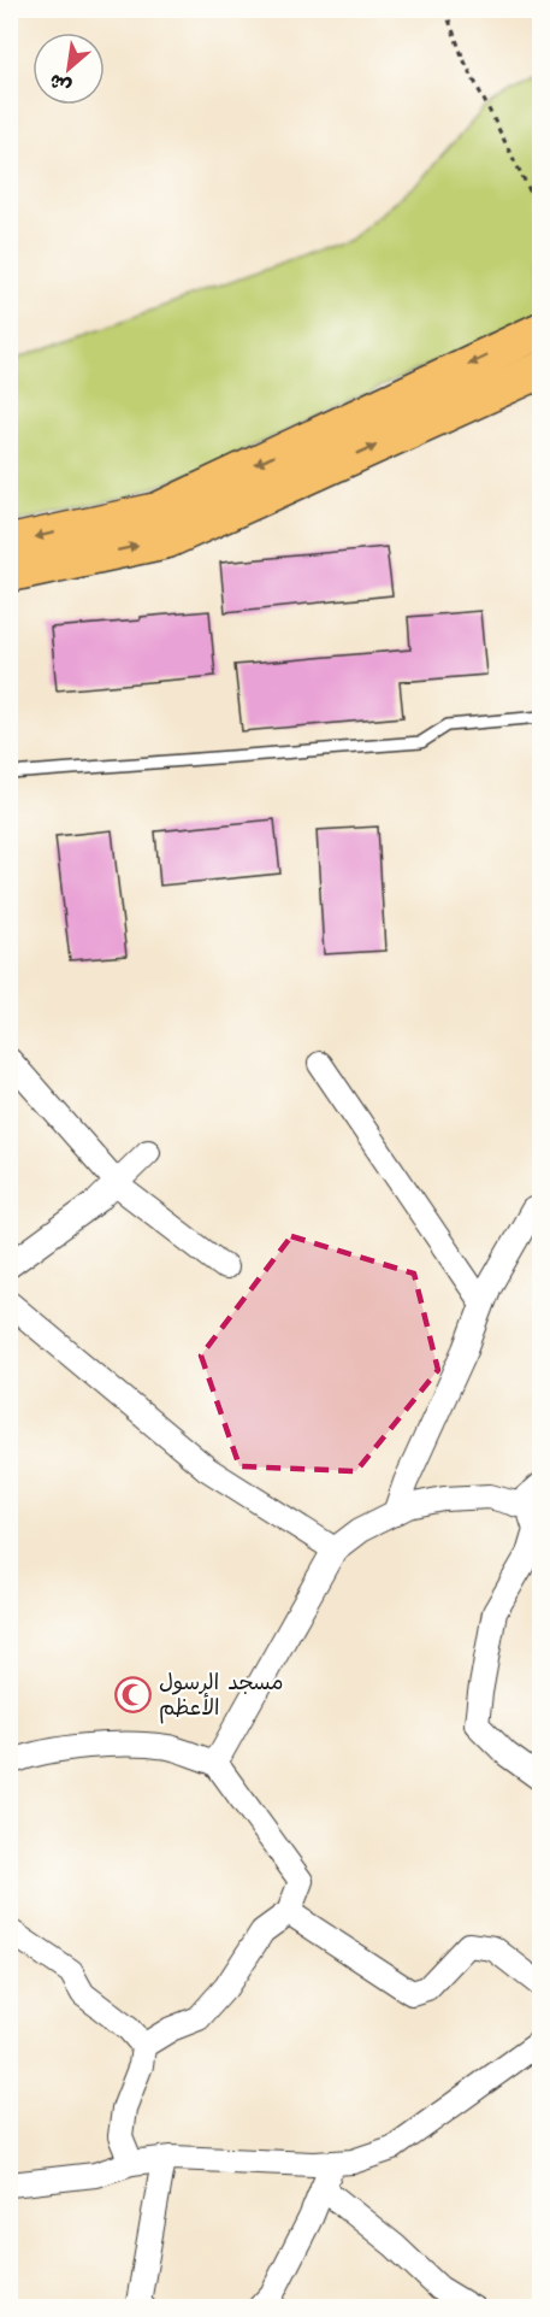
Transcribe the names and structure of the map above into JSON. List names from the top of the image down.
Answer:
{
  "places": {
    "mosque": ["مسجد الرسول الأعظم"]
  },
  "north": "bottom left"
}
